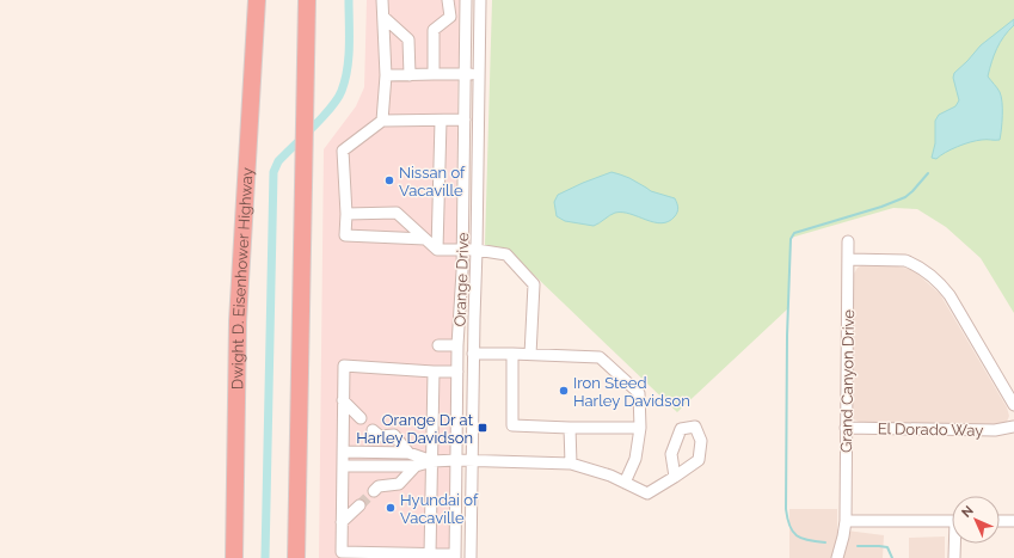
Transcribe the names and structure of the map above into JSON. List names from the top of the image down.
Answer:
{
  "streets": {
    "highway": ["Dwight D. Eisenhower Highway"],
    "street": ["Orange Drive", "Grand Canyon Drive", "El Dorado Way"]
  },
  "crossings": [
    ["Grand Canyon Drive", "El Dorado Way"]
  ],
  "places": {
    "other": ["Nissan of Vacaville", "Iron Steed Harley Davidson", "Hyundai of Vacaville"],
    "transit": ["Orange Dr at Harley Davidson"]
  },
  "north": "top left"
}
